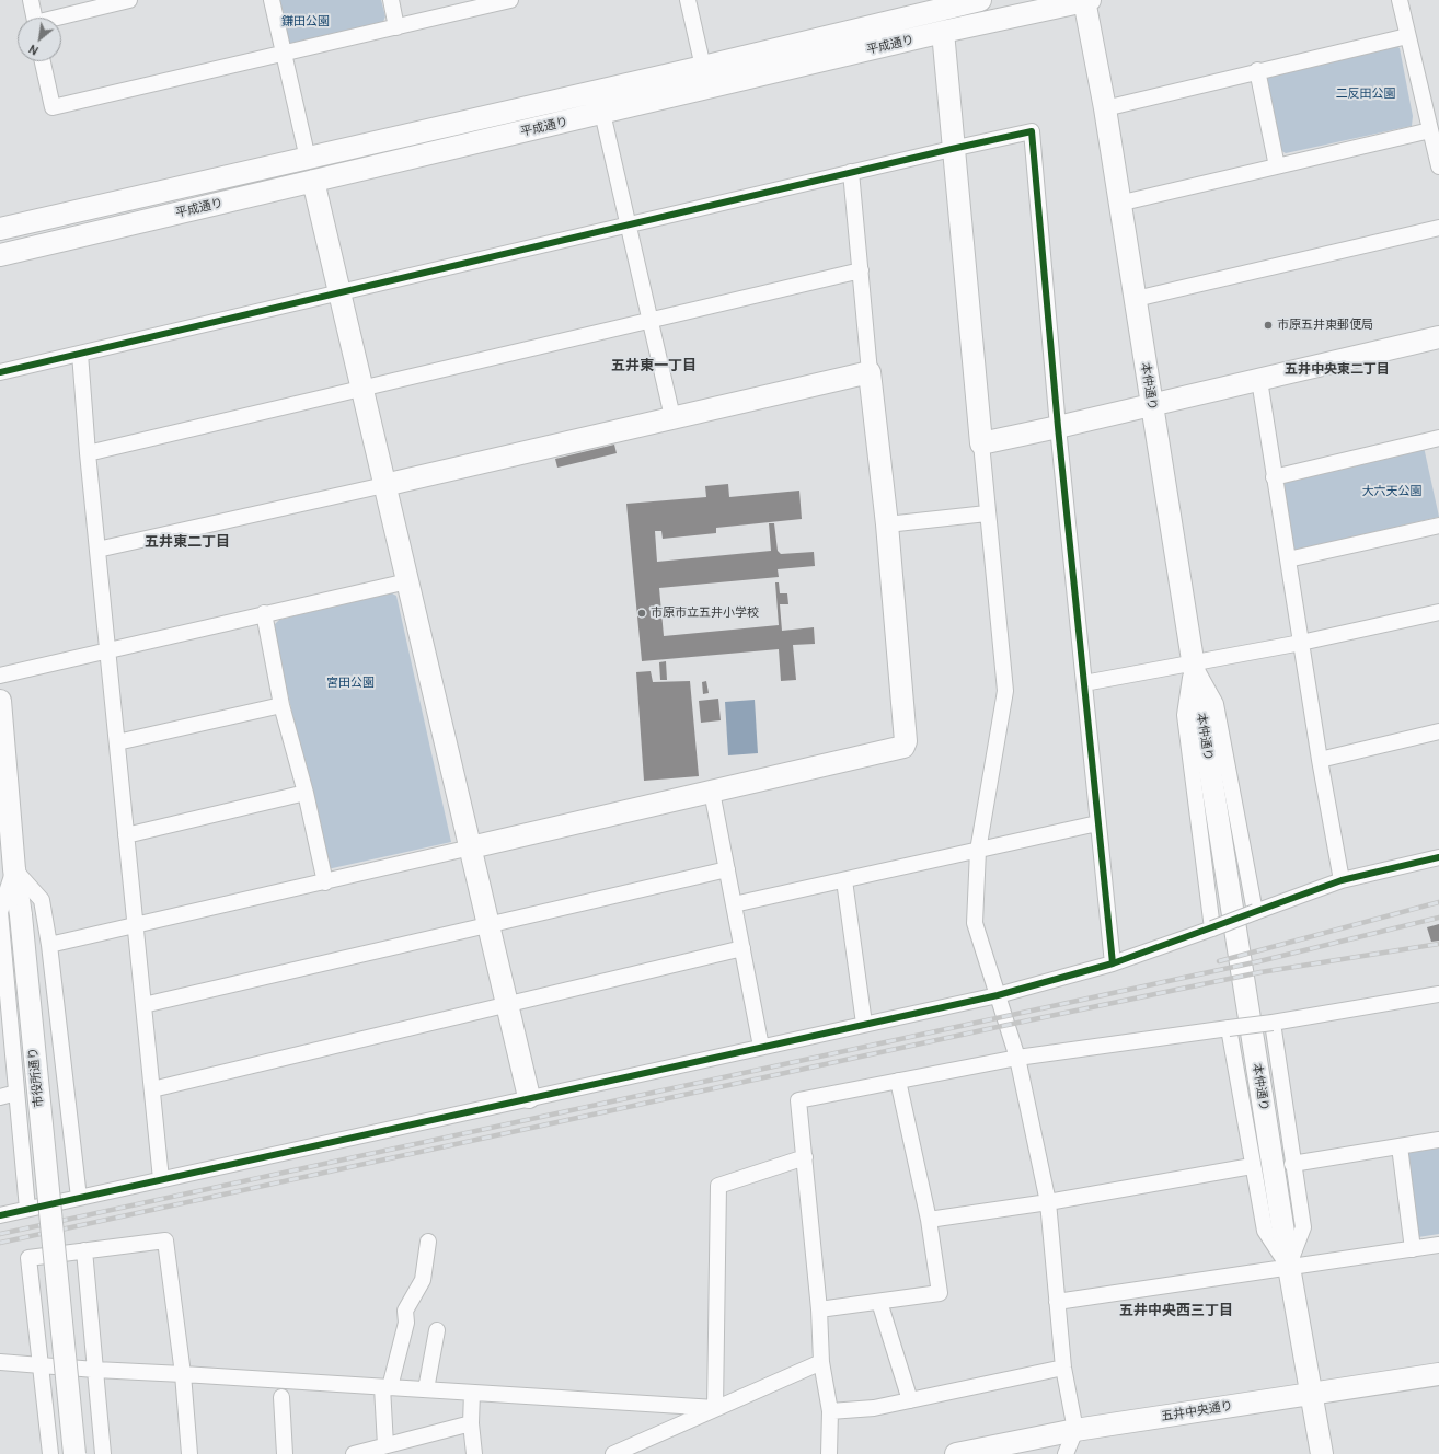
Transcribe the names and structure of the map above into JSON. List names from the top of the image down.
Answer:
{
  "streets": {
    "street": [
      "平成通り",
      "本仲通り",
      "市役所通り",
      "五井中央通り"
    ]
  },
  "crossings": [
    ["平成通り", "本仲通り"],
    ["本仲通り", "五井中央通り"]
  ],
  "districts": [
    "五井東一丁目",
    "五井中央東二丁目",
    "五井東二丁目",
    "五井中央西三丁目"
  ],
  "parks": [
    "鎌田公園",
    "二反田公園",
    "大六天公園",
    "宮田公園"
  ],
  "places": ["市原五井東郵便局", "市原市立五井小学校"],
  "north": "bottom left"
}
